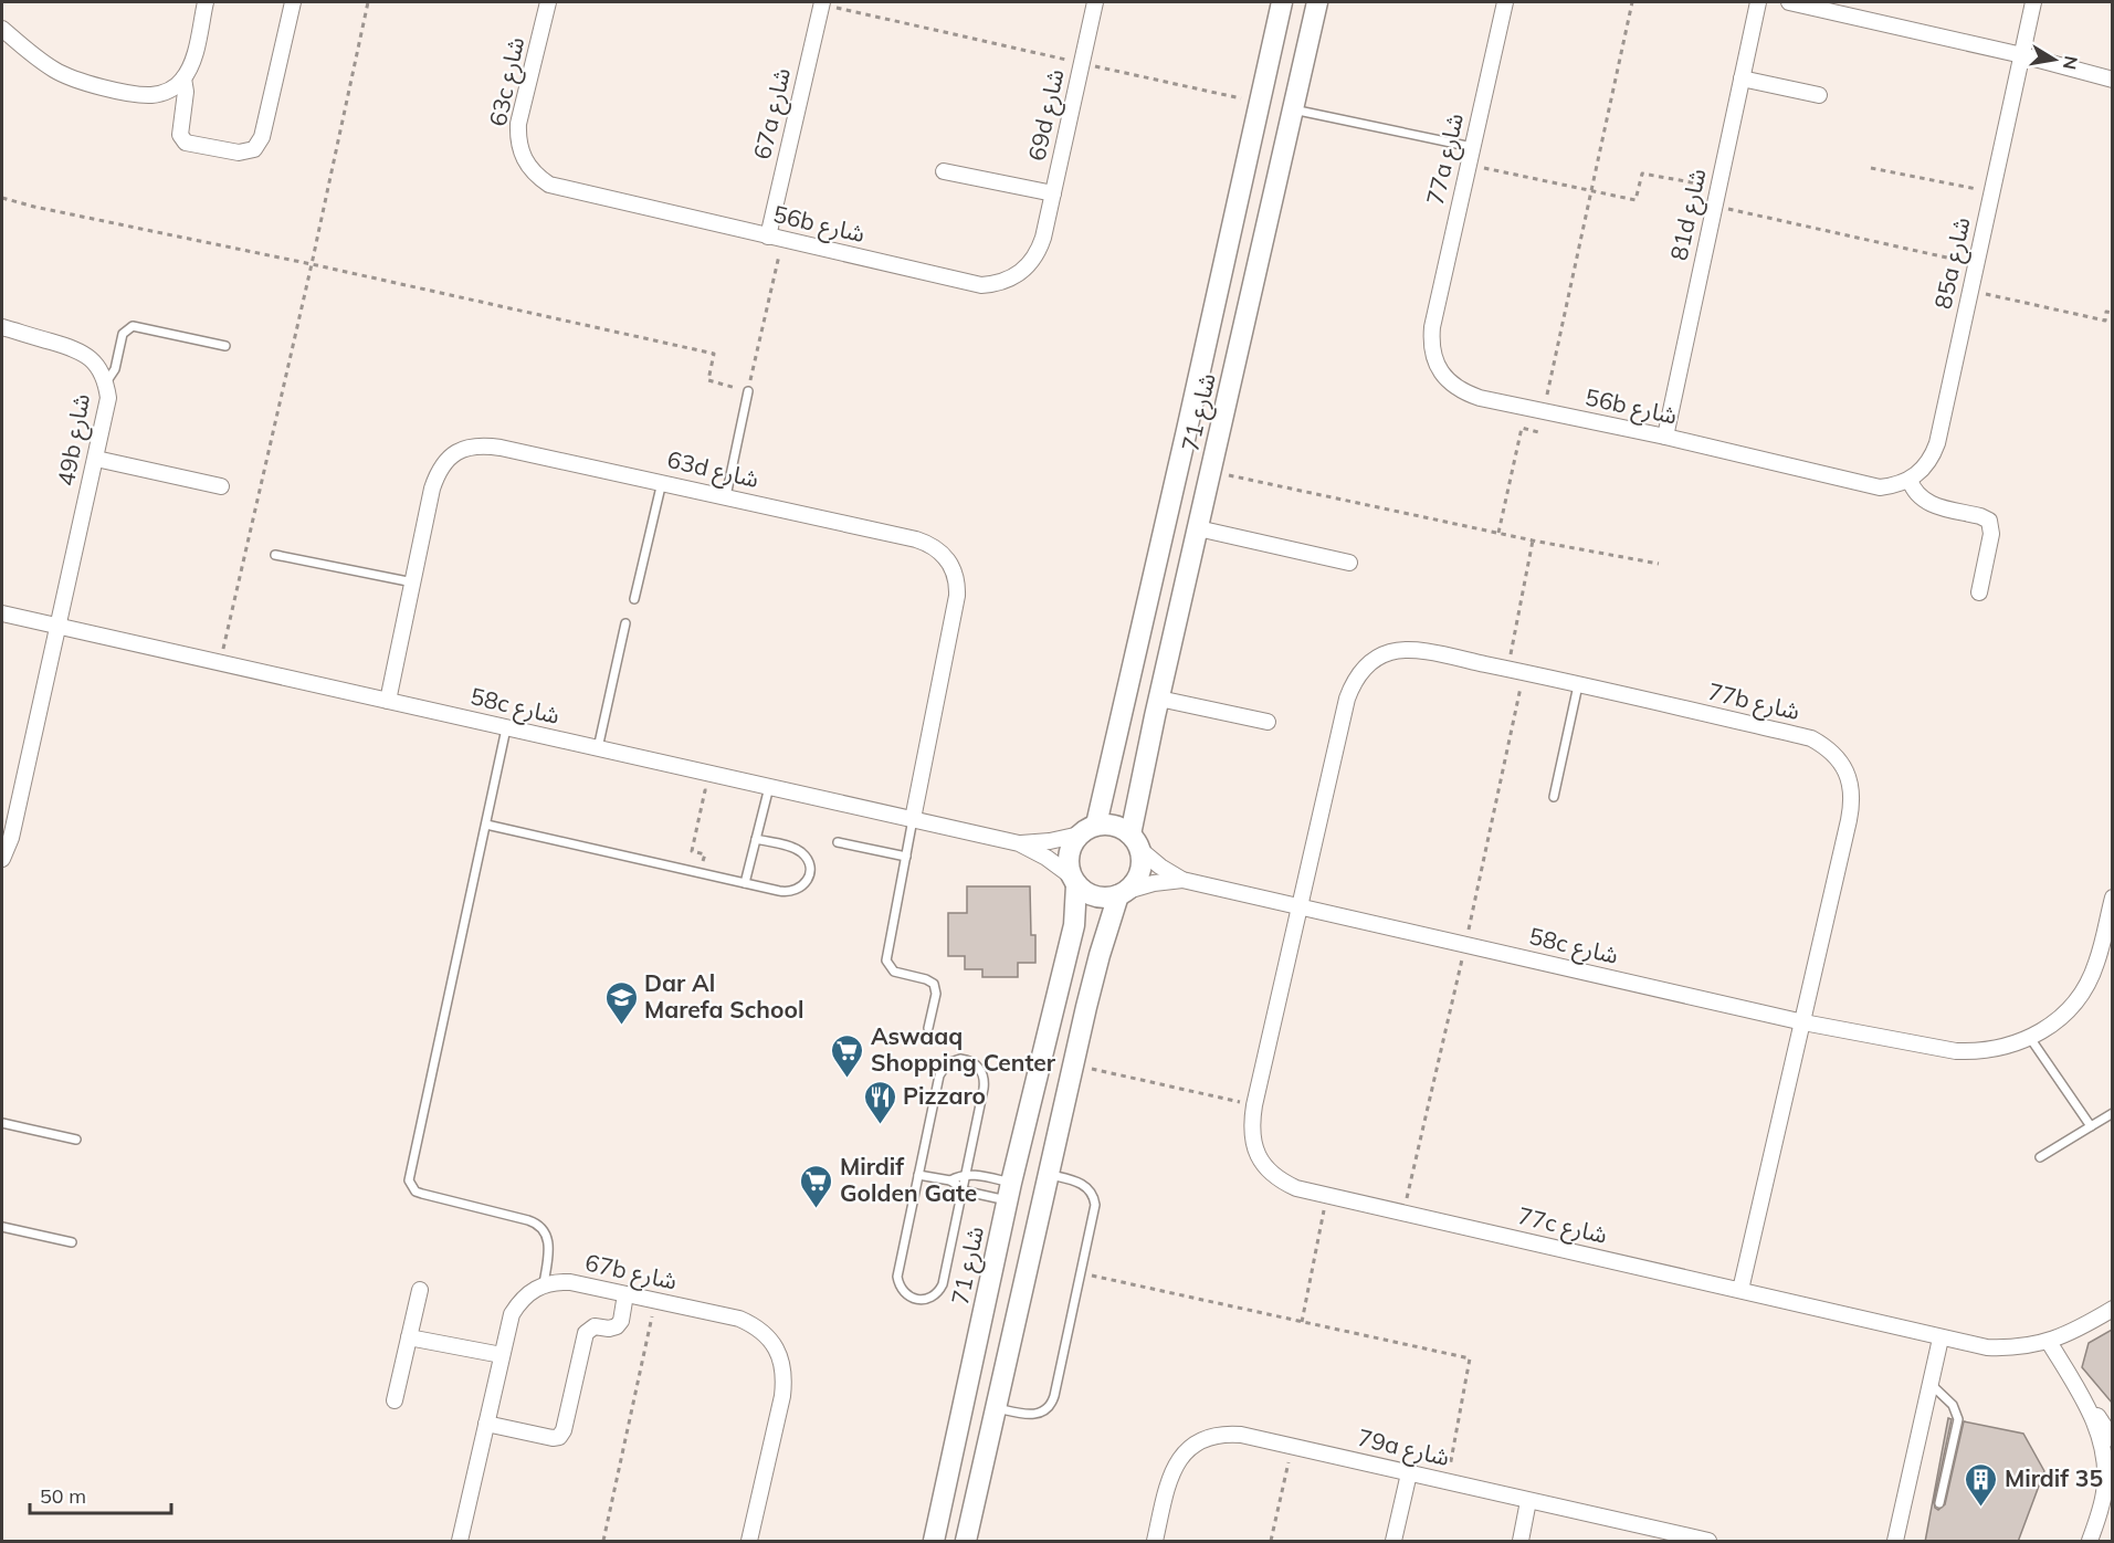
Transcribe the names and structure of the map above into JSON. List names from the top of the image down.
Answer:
{
  "streets": {
    "street": [
      "63c شارع",
      "67a شارع",
      "69d شارع",
      "77a شارع",
      "81d شارع",
      "56b شارع",
      "85a شارع",
      "شارع 71",
      "49b شارع",
      "63d شارع",
      "77b شارع",
      "58c شارع",
      "77c شارع",
      "67b شارع",
      "79a شارع"
    ]
  },
  "crossings": [
    ["63c شارع", "56b شارع"],
    ["67a شارع", "56b شارع"],
    ["69d شارع", "56b شارع"],
    ["77a شارع", "56b شارع"],
    ["81d شارع", "56b شارع"],
    ["56b شارع", "85a شارع"],
    ["شارع 71", "58c شارع"],
    ["49b شارع", "58c شارع"],
    ["63d شارع", "58c شارع"],
    ["77b شارع", "58c شارع"],
    ["77b شارع", "77c شارع"],
    ["58c شارع", "77c شارع"]
  ],
  "places": {
    "school or university": ["Dar Al Marefa School"],
    "supermarket": ["Aswaaq Shopping Center", "Mirdif Golden Gate"],
    "restaurant": ["Pizzaro"],
    "building": ["Mirdif 35"]
  },
  "scale_bar": "50 m",
  "north": "right"
}
